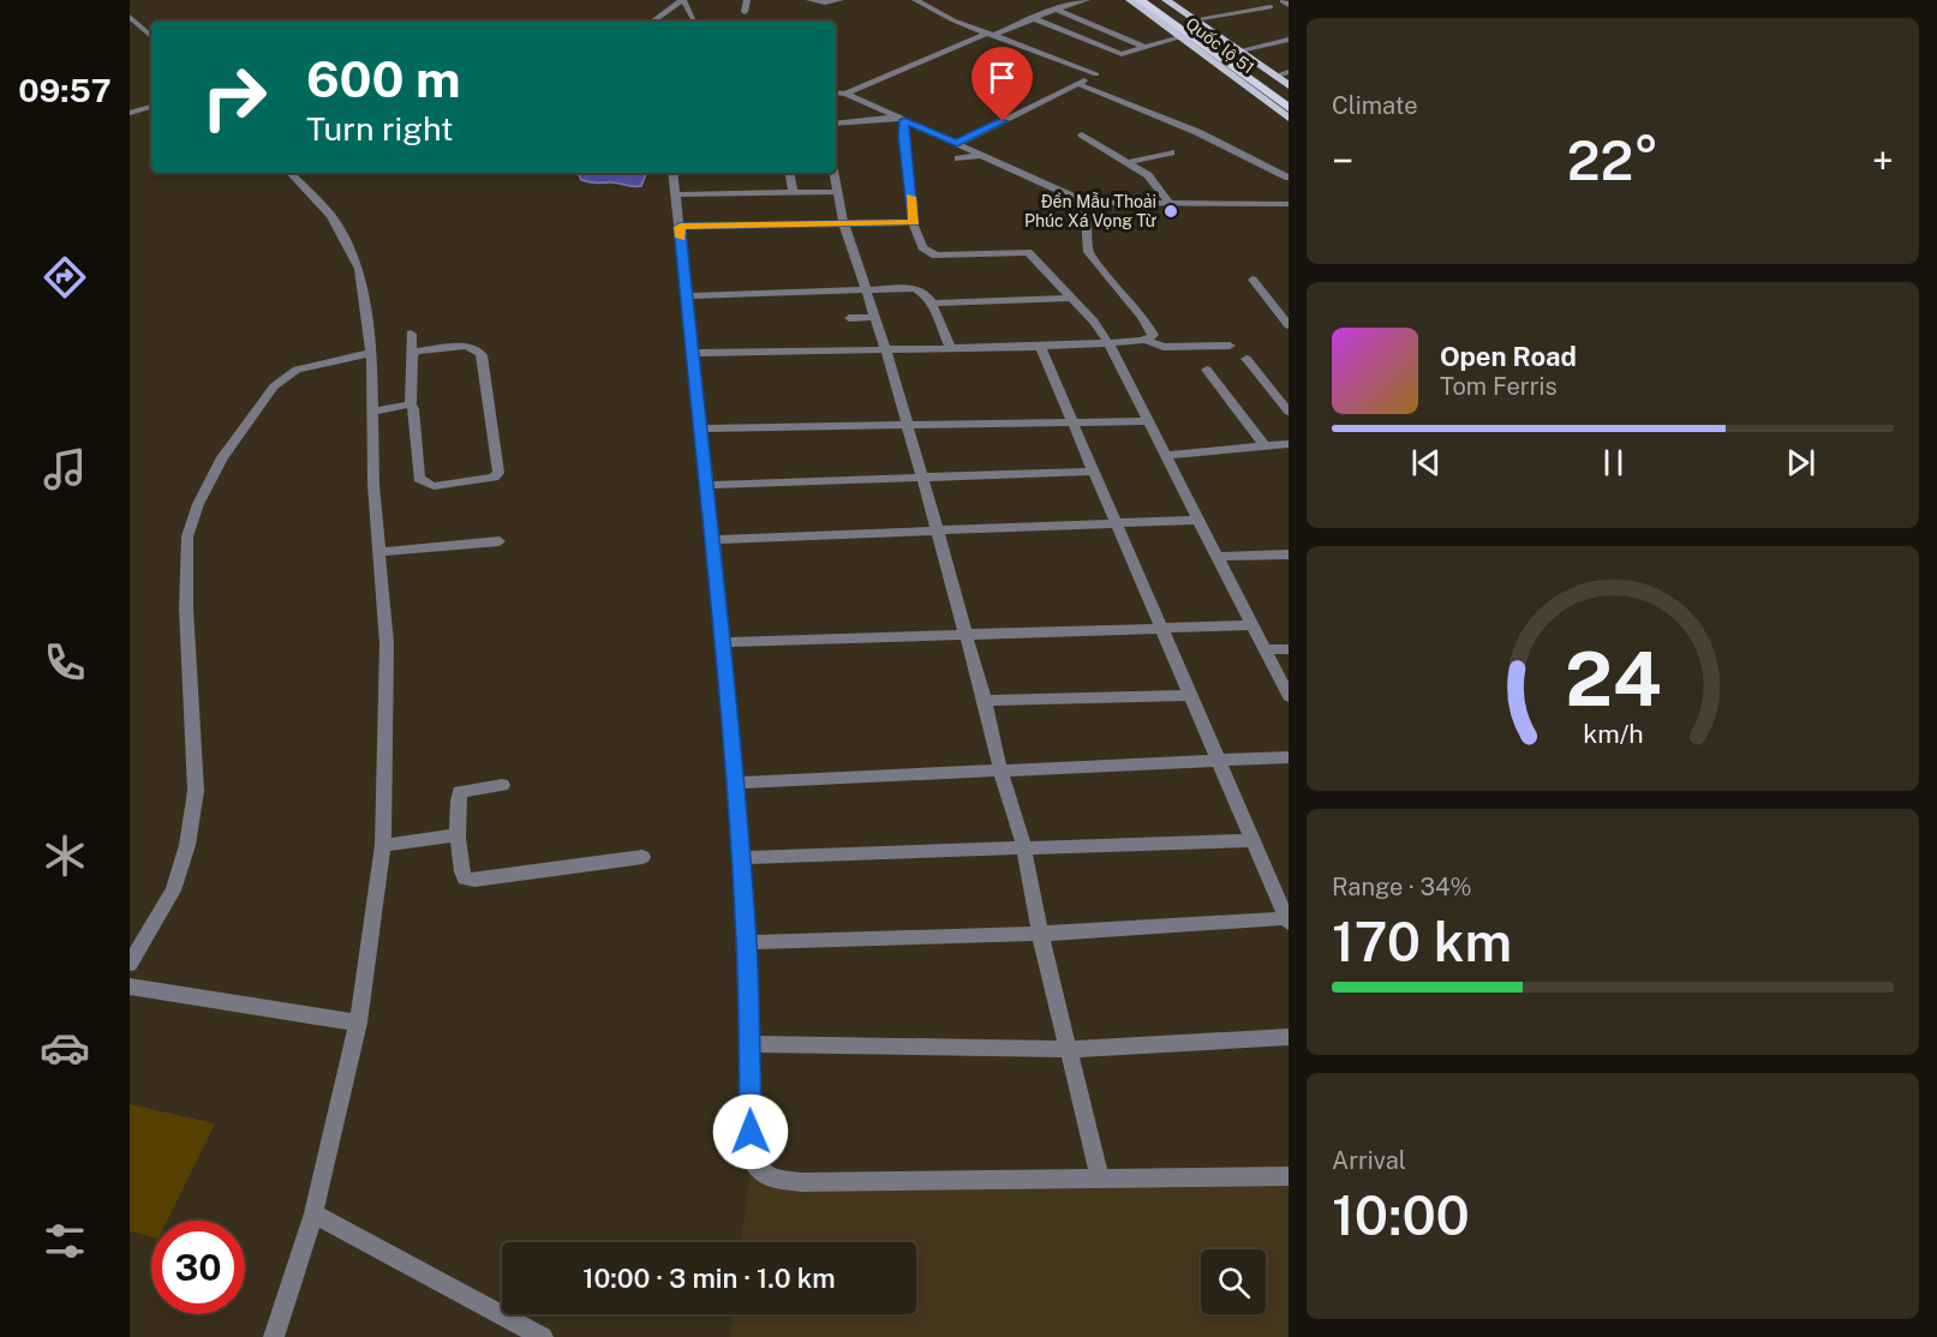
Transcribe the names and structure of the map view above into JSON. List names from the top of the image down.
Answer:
{
  "streets": {
    "highway": ["Quốc lộ 51"]
  },
  "places": ["Đền Mẫu Thoải Phúc Xá Vọng Từ"],
  "page": {
    "tabs": "09:57",
    "tile": [
      "Climate",
      ["Range · 34%", "170 km"],
      ["Arrival", "10:00"]
    ],
    "turn": ["600 m", "Turn right"],
    "heat": ["−", "22°", "+"],
    "song": ["Open Road", "Tom Ferris"],
    "limit": "30",
    "trip": "10:00 · 3 min · 1.0 km",
    "gauge": ["24", "km/h"]
  }
}
